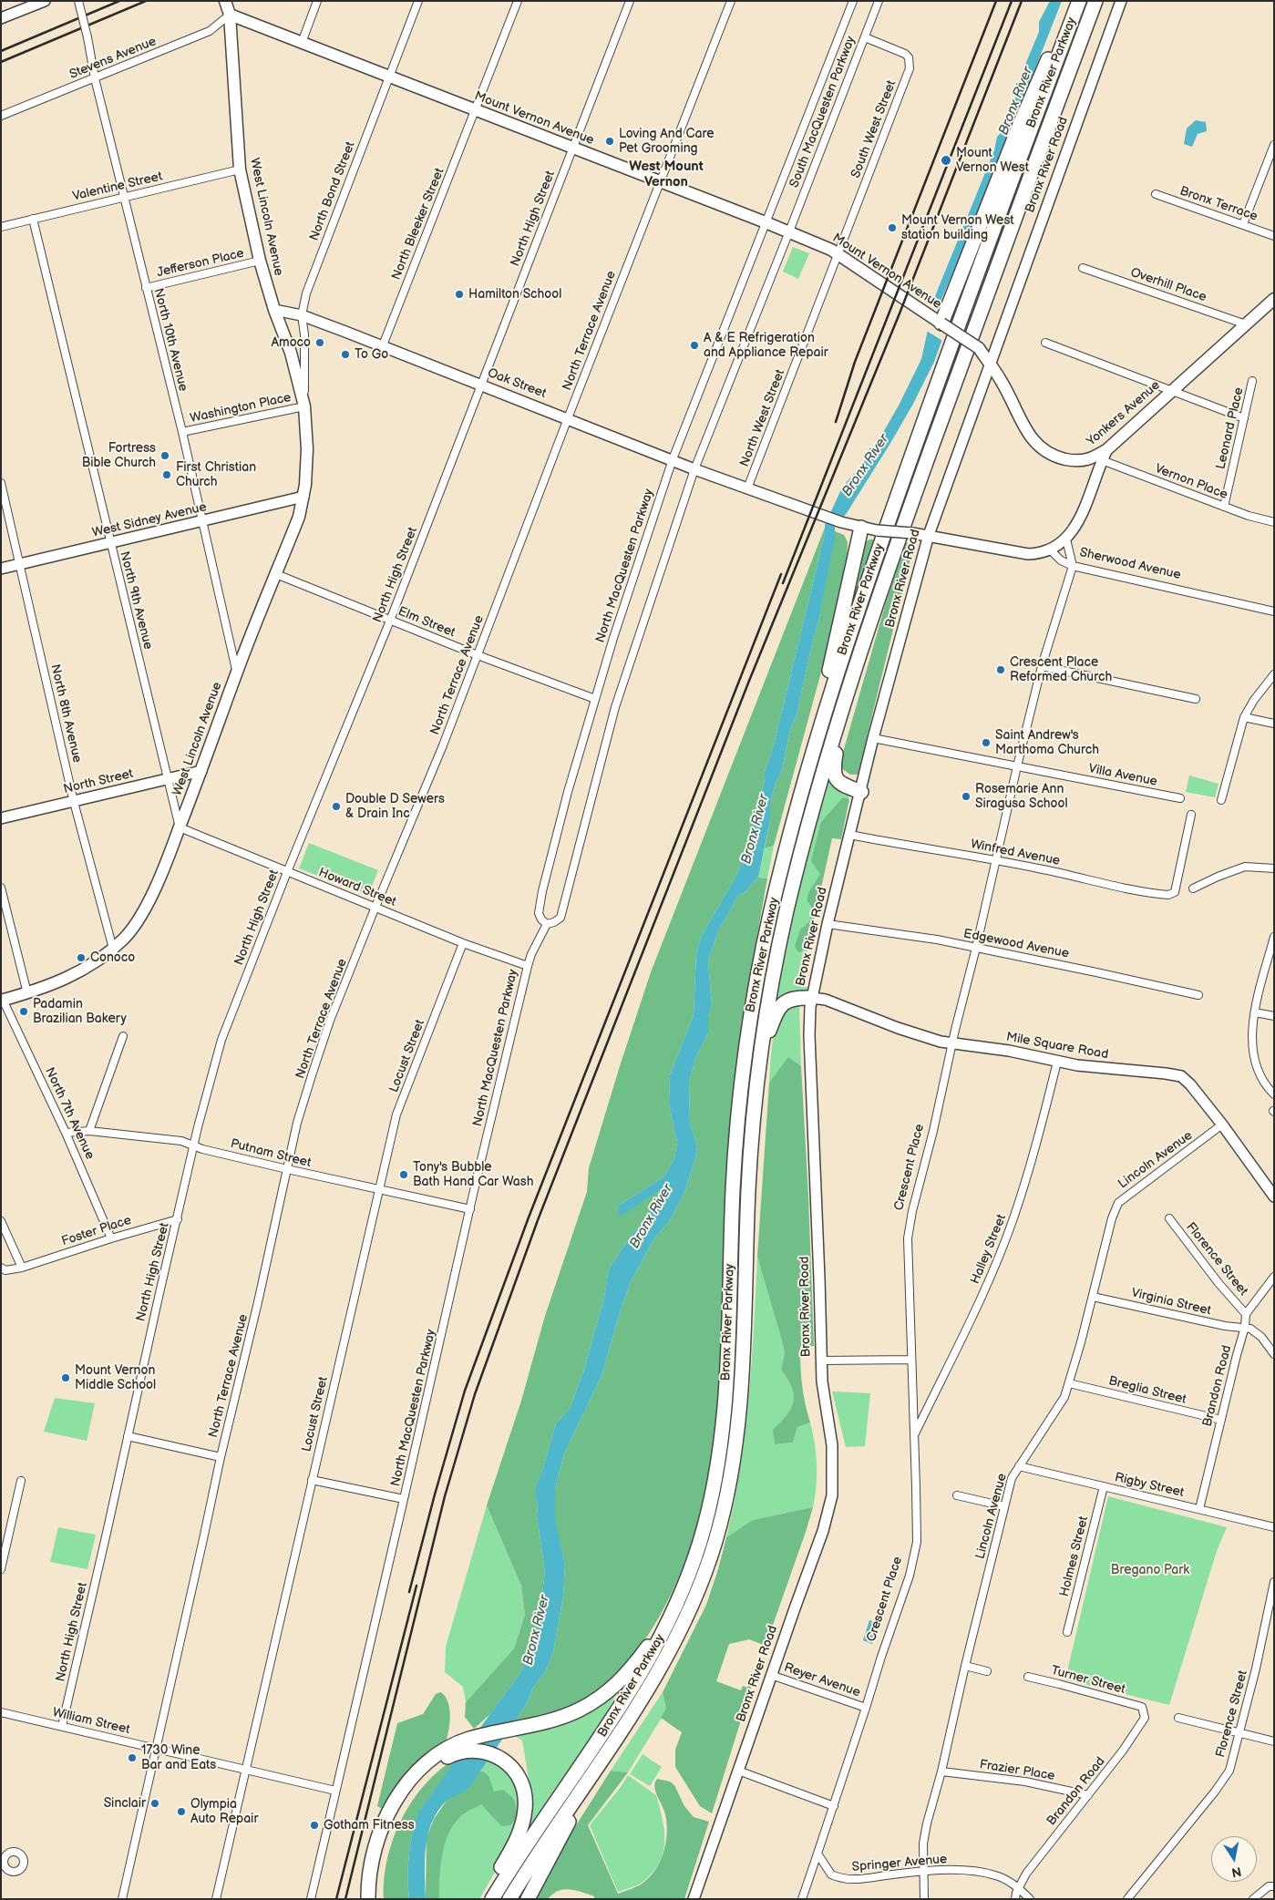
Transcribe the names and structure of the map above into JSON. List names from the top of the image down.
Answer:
{
  "streets": {
    "highway": ["Bronx River Parkway"],
    "main road": ["Mount Vernon Avenue", "West Lincoln Avenue", "Yonkers Avenue"],
    "street": [
      "Stevens Avenue",
      "South MacQuesten Parkway",
      "South West Street",
      "Bronx River Road",
      "Valentine Street",
      "North Bond Street",
      "Bronx Terrace",
      "North High Street",
      "North Bleeker Street",
      "Jefferson Place",
      "Overhill Place",
      "North Terrace Avenue",
      "North 10th Avenue",
      "Oak Street",
      "Washington Place",
      "North West Street",
      "Leonard Place",
      "Vernon Place",
      "West Sidney Avenue",
      "Sherwood Avenue",
      "North MacQuesten Parkway",
      "North 9th Avenue",
      "Elm Street",
      "North 8th Avenue",
      "Villa Avenue",
      "North Street",
      "Winfred Avenue",
      "Howard Street",
      "Edgewood Avenue",
      "Mile Square Road",
      "Locust Street",
      "North 7th Avenue",
      "Putnam Street",
      "Lincoln Avenue",
      "Crescent Place",
      "Foster Place",
      "Halley Street",
      "Florence Street",
      "Virginia Street",
      "Brandon Road",
      "Breglia Street",
      "Rigby Street",
      "Holmes Street",
      "Reyer Avenue",
      "Turner Street",
      "William Street",
      "Frazier Place",
      "Springer Avenue"
    ]
  },
  "crossings": [
    ["Stevens Avenue", "Mount Vernon Avenue"],
    ["Stevens Avenue", "West Lincoln Avenue"],
    ["Stevens Avenue", "North 10th Avenue"],
    ["South MacQuesten Parkway", "Mount Vernon Avenue"],
    ["South MacQuesten Parkway", "South West Street"],
    ["South MacQuesten Parkway", "North MacQuesten Parkway"],
    ["Mount Vernon Avenue", "South West Street"],
    ["Mount Vernon Avenue", "North Bond Street"],
    ["Mount Vernon Avenue", "West Lincoln Avenue"],
    ["Mount Vernon Avenue", "North High Street"],
    ["Mount Vernon Avenue", "North Bleeker Street"],
    ["Mount Vernon Avenue", "North Terrace Avenue"],
    ["Mount Vernon Avenue", "Yonkers Avenue"],
    ["Mount Vernon Avenue", "North West Street"],
    ["Mount Vernon Avenue", "North MacQuesten Parkway"],
    ["South West Street", "North West Street"],
    ["Bronx River Road", "Yonkers Avenue"],
    ["Bronx River Road", "Villa Avenue"],
    ["Bronx River Road", "Winfred Avenue"],
    ["Bronx River Road", "Edgewood Avenue"],
    ["Bronx River Road", "Mile Square Road"],
    ["Bronx River Road", "Reyer Avenue"],
    ["Valentine Street", "West Lincoln Avenue"],
    ["Valentine Street", "North 10th Avenue"],
    ["Valentine Street", "North 9th Avenue"],
    ["North Bond Street", "West Lincoln Avenue"],
    ["North Bond Street", "Oak Street"],
    ["West Lincoln Avenue", "Jefferson Place"],
    ["West Lincoln Avenue", "North 10th Avenue"],
    ["West Lincoln Avenue", "Oak Street"],
    ["West Lincoln Avenue", "Washington Place"],
    ["West Lincoln Avenue", "West Sidney Avenue"],
    ["West Lincoln Avenue", "North 9th Avenue"],
    ["West Lincoln Avenue", "Elm Street"],
    ["West Lincoln Avenue", "North 8th Avenue"],
    ["West Lincoln Avenue", "North Street"],
    ["West Lincoln Avenue", "Howard Street"],
    ["West Lincoln Avenue", "North 7th Avenue"],
    ["North High Street", "Oak Street"],
    ["North High Street", "Elm Street"],
    ["North High Street", "Howard Street"],
    ["North High Street", "Putnam Street"],
    ["North High Street", "Foster Place"],
    ["North High Street", "William Street"],
    ["North Bleeker Street", "Oak Street"],
    ["Jefferson Place", "North 10th Avenue"],
    ["Overhill Place", "Yonkers Avenue"],
    ["North Terrace Avenue", "Oak Street"],
    ["North Terrace Avenue", "Elm Street"],
    ["North Terrace Avenue", "Howard Street"],
    ["North Terrace Avenue", "Putnam Street"],
    ["North Terrace Avenue", "William Street"],
    ["North 10th Avenue", "Washington Place"],
    ["North 10th Avenue", "West Sidney Avenue"],
    ["Oak Street", "North West Street"],
    ["Oak Street", "North MacQuesten Parkway"],
    ["Leonard Place", "Vernon Place"],
    ["West Sidney Avenue", "North 9th Avenue"],
    ["West Sidney Avenue", "North 8th Avenue"],
    ["Sherwood Avenue", "Crescent Place"],
    ["North MacQuesten Parkway", "Elm Street"],
    ["North MacQuesten Parkway", "Howard Street"],
    ["North MacQuesten Parkway", "Putnam Street"],
    ["North MacQuesten Parkway", "William Street"],
    ["North 9th Avenue", "North Street"],
    ["North 9th Avenue", "Howard Street"],
    ["North 8th Avenue", "North Street"],
    ["Villa Avenue", "Crescent Place"],
    ["Winfred Avenue", "Crescent Place"],
    ["Howard Street", "Locust Street"],
    ["Edgewood Avenue", "Crescent Place"],
    ["Mile Square Road", "Lincoln Avenue"],
    ["Mile Square Road", "Crescent Place"],
    ["Mile Square Road", "Halley Street"],
    ["Locust Street", "Putnam Street"],
    ["Locust Street", "William Street"],
    ["North 7th Avenue", "Putnam Street"],
    ["North 7th Avenue", "Foster Place"],
    ["Lincoln Avenue", "Virginia Street"],
    ["Lincoln Avenue", "Breglia Street"],
    ["Lincoln Avenue", "Rigby Street"],
    ["Lincoln Avenue", "Frazier Place"],
    ["Lincoln Avenue", "Springer Avenue"],
    ["Crescent Place", "Halley Street"],
    ["Crescent Place", "Reyer Avenue"],
    ["Florence Street", "Brandon Road"],
    ["Virginia Street", "Brandon Road"],
    ["Brandon Road", "Breglia Street"],
    ["Brandon Road", "Rigby Street"],
    ["Brandon Road", "Turner Street"],
    ["Brandon Road", "Frazier Place"],
    ["Brandon Road", "Springer Avenue"],
    ["Rigby Street", "Holmes Street"]
  ],
  "districts": ["West Mount Vernon"],
  "water": ["Bronx River"],
  "parks": ["Bregano Park"],
  "places": [
    "Loving And Care Pet Grooming",
    "Mount Vernon West",
    "Mount Vernon West station building",
    "Hamilton School",
    "Amoco",
    "A & E Refrigeration and Appliance Repair",
    "To Go",
    "Fortress Bible Church",
    "First Christian Church",
    "Crescent Place Reformed Church",
    "Saint Andrew's Marthoma Church",
    "Rosemarie Ann Siragusa School",
    "Double D Sewers & Drain Inc",
    "Conoco",
    "Padamin Brazilian Bakery",
    "Tony's Bubble Bath Hand Car Wash",
    "Mount Vernon Middle School",
    "1730 Wine Bar and Eats",
    "Sinclair",
    "Olympia Auto Repair",
    "Gotham Fitness"
  ],
  "north": "bottom"
}
